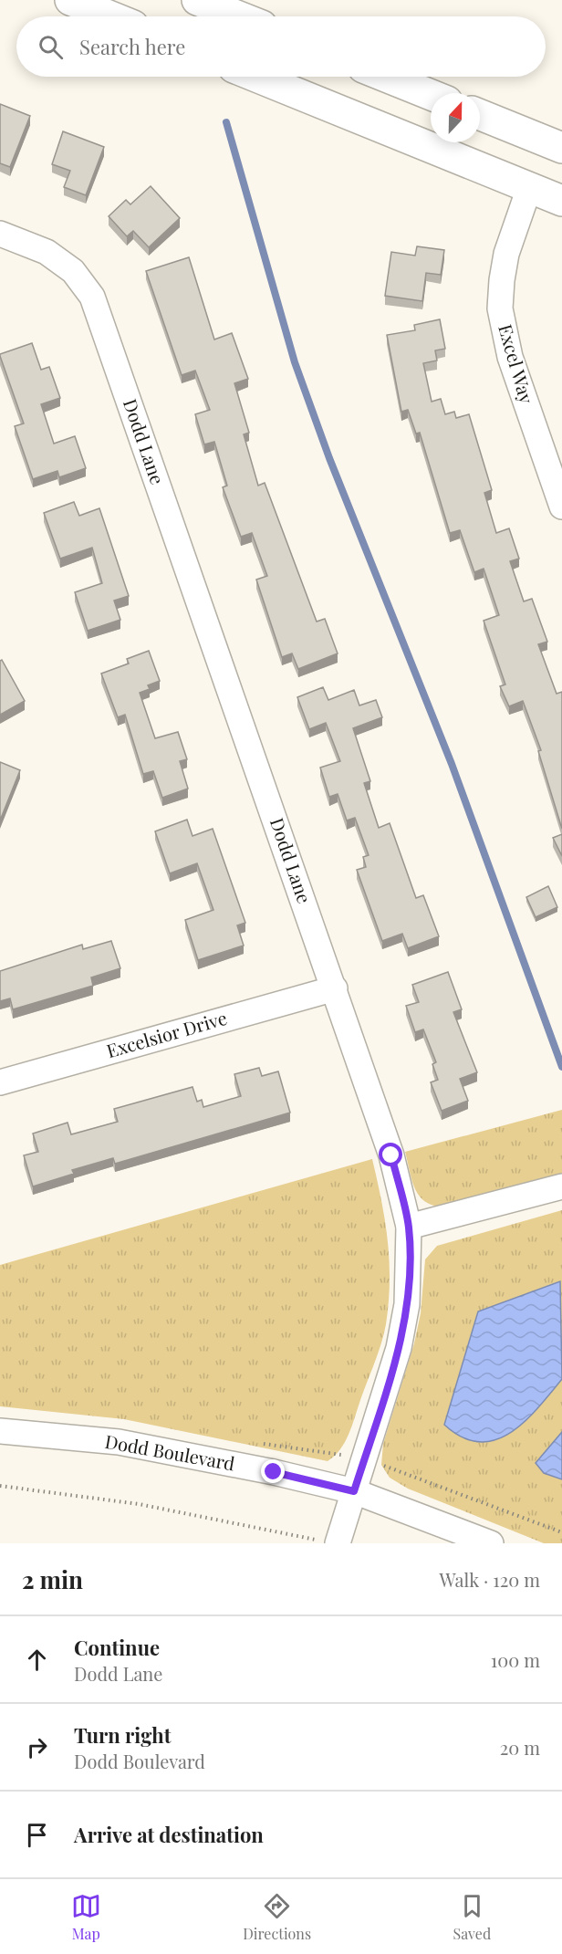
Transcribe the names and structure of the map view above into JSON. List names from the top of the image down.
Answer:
{
  "streets": {
    "street": [
      "Excel Way",
      "Dodd Lane",
      "Excelsior Drive",
      "Dodd Boulevard"
    ]
  },
  "crossings": [
    ["Dodd Lane", "Excelsior Drive"],
    ["Dodd Lane", "Dodd Boulevard"]
  ],
  "north": "top",
  "page": {
    "search": "Search here",
    "heading": ["2 min", "Walk · 120 m"],
    "list": [
      ["Continue", "Dodd Lane", "100 m"],
      ["Turn right", "Dodd Boulevard", "20 m"],
      "Arrive at destination"
    ],
    "nav": ["Map", "Directions", "Saved"]
  }
}
